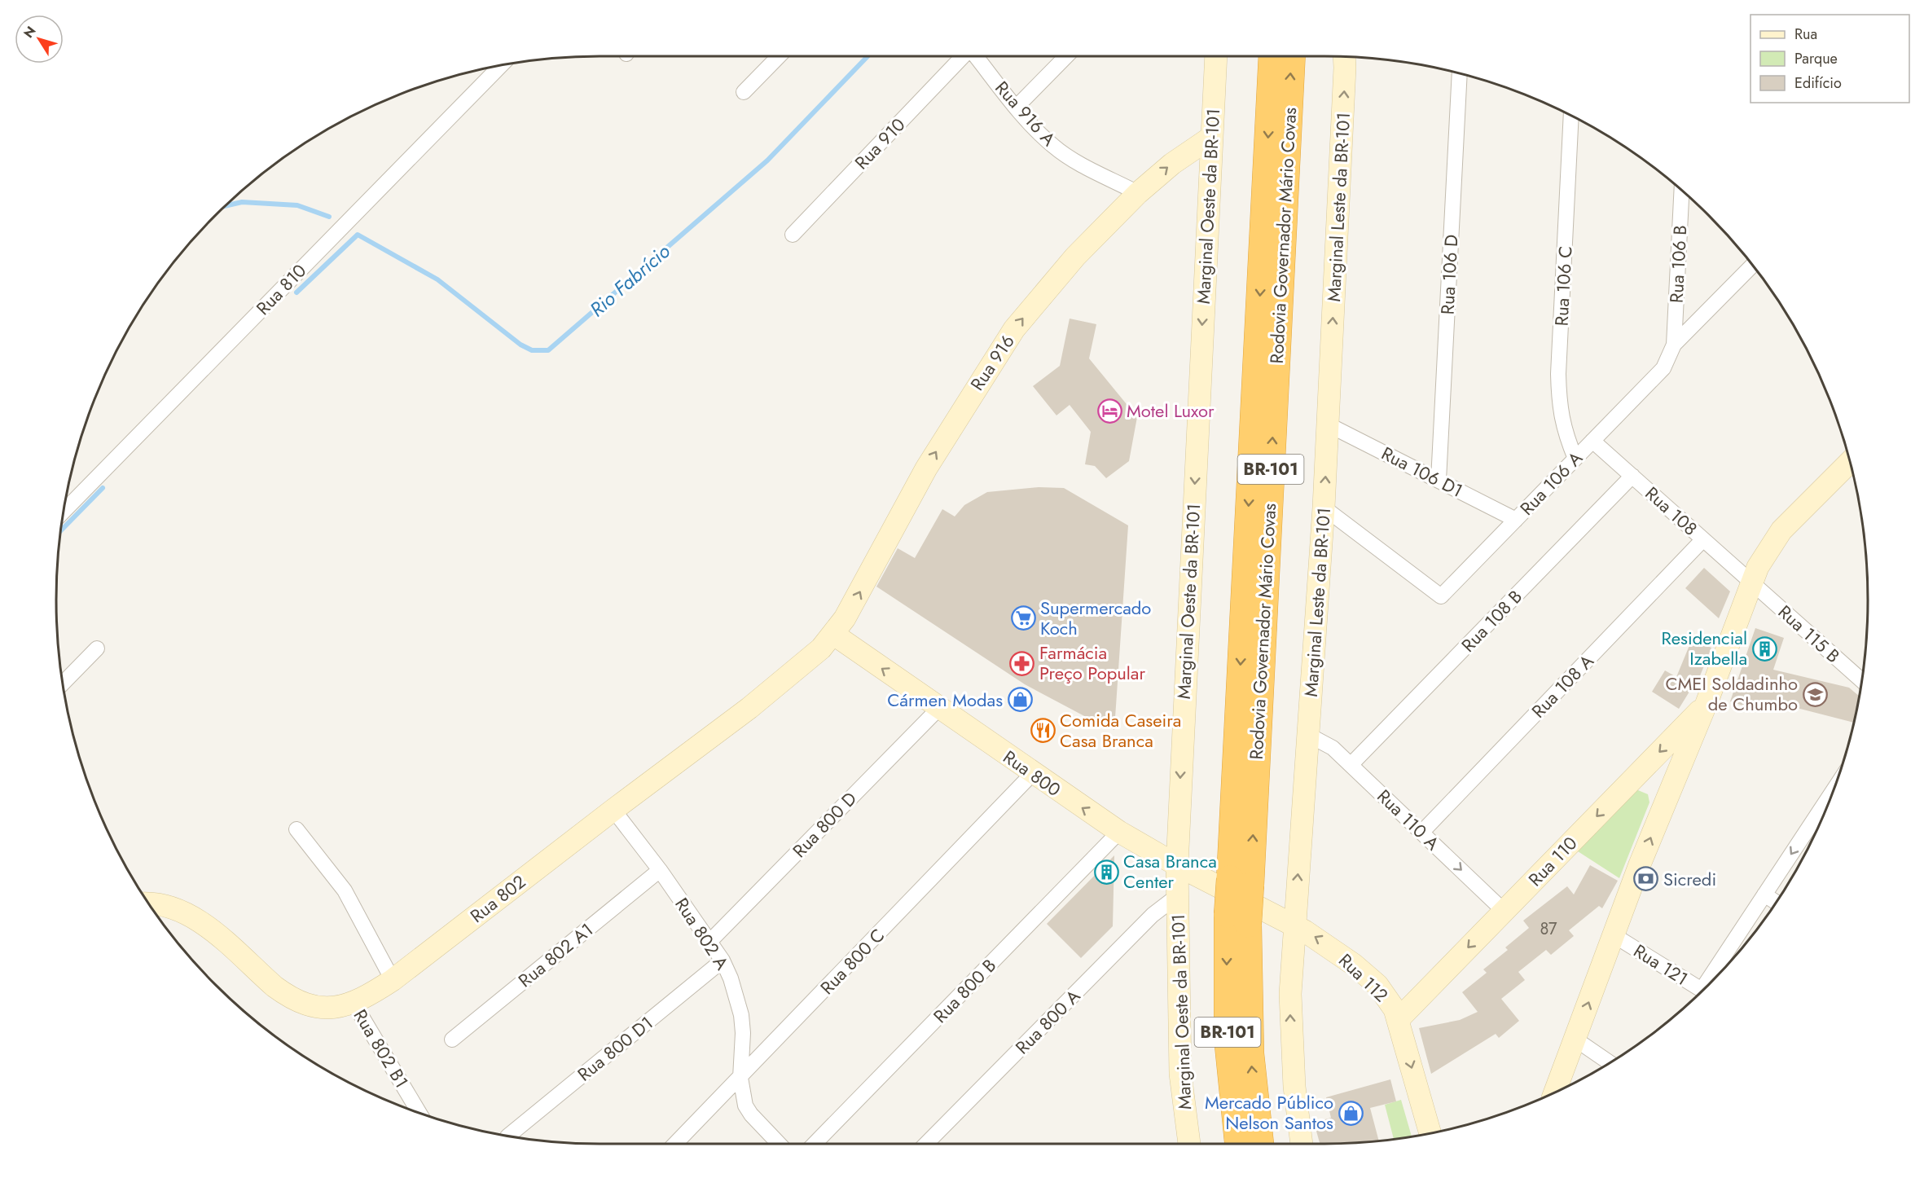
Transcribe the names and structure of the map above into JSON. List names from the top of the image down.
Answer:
{
  "streets": {
    "highway": ["Rodovia Governador Mário Covas", "BR-101"],
    "main road": [
      "Marginal Oeste da BR-101",
      "Marginal Leste da BR-101",
      "Rua 916",
      "Rua 800",
      "Rua 110",
      "Rua 802",
      "Rua 112"
    ],
    "street": [
      "Rua 916 A",
      "Rua 910",
      "Rua 106 B",
      "Rua 106 D",
      "Rua 106 C",
      "Rua 810",
      "Rua 106 D1",
      "Rua 106 A",
      "Rua 108",
      "Rua 108 B",
      "Rua 115 B",
      "Rua 108 A",
      "Rua 110 A",
      "Rua 800 D",
      "Rua 802 A",
      "Rua 802 A1",
      "Rua 800 C",
      "Rua 121",
      "Rua 800 B",
      "Rua 800 A",
      "Rua 802 B1",
      "Rua 800 D1"
    ]
  },
  "crossings": [
    ["Rua 916 A", "Rua 916"],
    ["Marginal Oeste da BR-101", "Rua 916"],
    ["Marginal Oeste da BR-101", "Rua 800"],
    ["Marginal Oeste da BR-101", "Rua 800 A"],
    ["Marginal Leste da BR-101", "Rua 106 D1"],
    ["Marginal Leste da BR-101", "Rua 106 A"],
    ["Marginal Leste da BR-101", "Rua 110 A"],
    ["Marginal Leste da BR-101", "Rua 112"],
    ["Rodovia Governador Mário Covas", "Rua 800"],
    ["Rodovia Governador Mário Covas", "Rua 112"],
    ["Rua 106 B", "Rua 106 A"],
    ["Rua 106 D", "Rua 106 D1"],
    ["Rua 106 C", "Rua 106 A"],
    ["Rua 916", "Rua 800"],
    ["Rua 916", "Rua 802"],
    ["Rua 106 D1", "Rua 106 A"],
    ["Rua 106 A", "Rua 108"],
    ["Rua 108", "Rua 108 B"],
    ["Rua 108", "Rua 115 B"],
    ["Rua 108", "Rua 108 A"],
    ["Rua 108 B", "Rua 110 A"],
    ["Rua 108 A", "Rua 110 A"],
    ["Rua 800", "Rua 800 D"],
    ["Rua 800", "Rua 802"],
    ["Rua 800", "Rua 800 C"],
    ["Rua 800", "Rua 112"],
    ["Rua 800", "Rua 800 B"],
    ["Rua 110 A", "Rua 110"],
    ["Rua 800 D", "Rua 802 A"],
    ["Rua 110", "Rua 112"],
    ["Rua 802", "Rua 802 A"],
    ["Rua 802", "Rua 802 B1"],
    ["Rua 802 A", "Rua 802 A1"],
    ["Rua 802 A", "Rua 800 C"],
    ["Rua 802 A", "Rua 800 D1"]
  ],
  "one_way": [
    "Marginal Oeste da BR-101",
    "Marginal Leste da BR-101",
    "Rua 916",
    "Rua 800",
    "Rua 110 A"
  ],
  "water": ["Rio Fabrício"],
  "places": {
    "hotel": ["Motel Luxor"],
    "supermarket": ["Supermercado Koch"],
    "building": ["Residencial Izabella", "Casa Branca Center"],
    "pharmacy": ["Farmácia Preço Popular"],
    "school or university": ["CMEI Soldadinho de Chumbo"],
    "shop": ["Cármen Modas", "Mercado Público Nelson Santos"],
    "restaurant": ["Comida Caseira Casa Branca"],
    "bank": ["Sicredi"]
  },
  "house_numbers": ["87"],
  "legend": ["Rua", "Parque", "Edifício"],
  "north": "top left"
}
